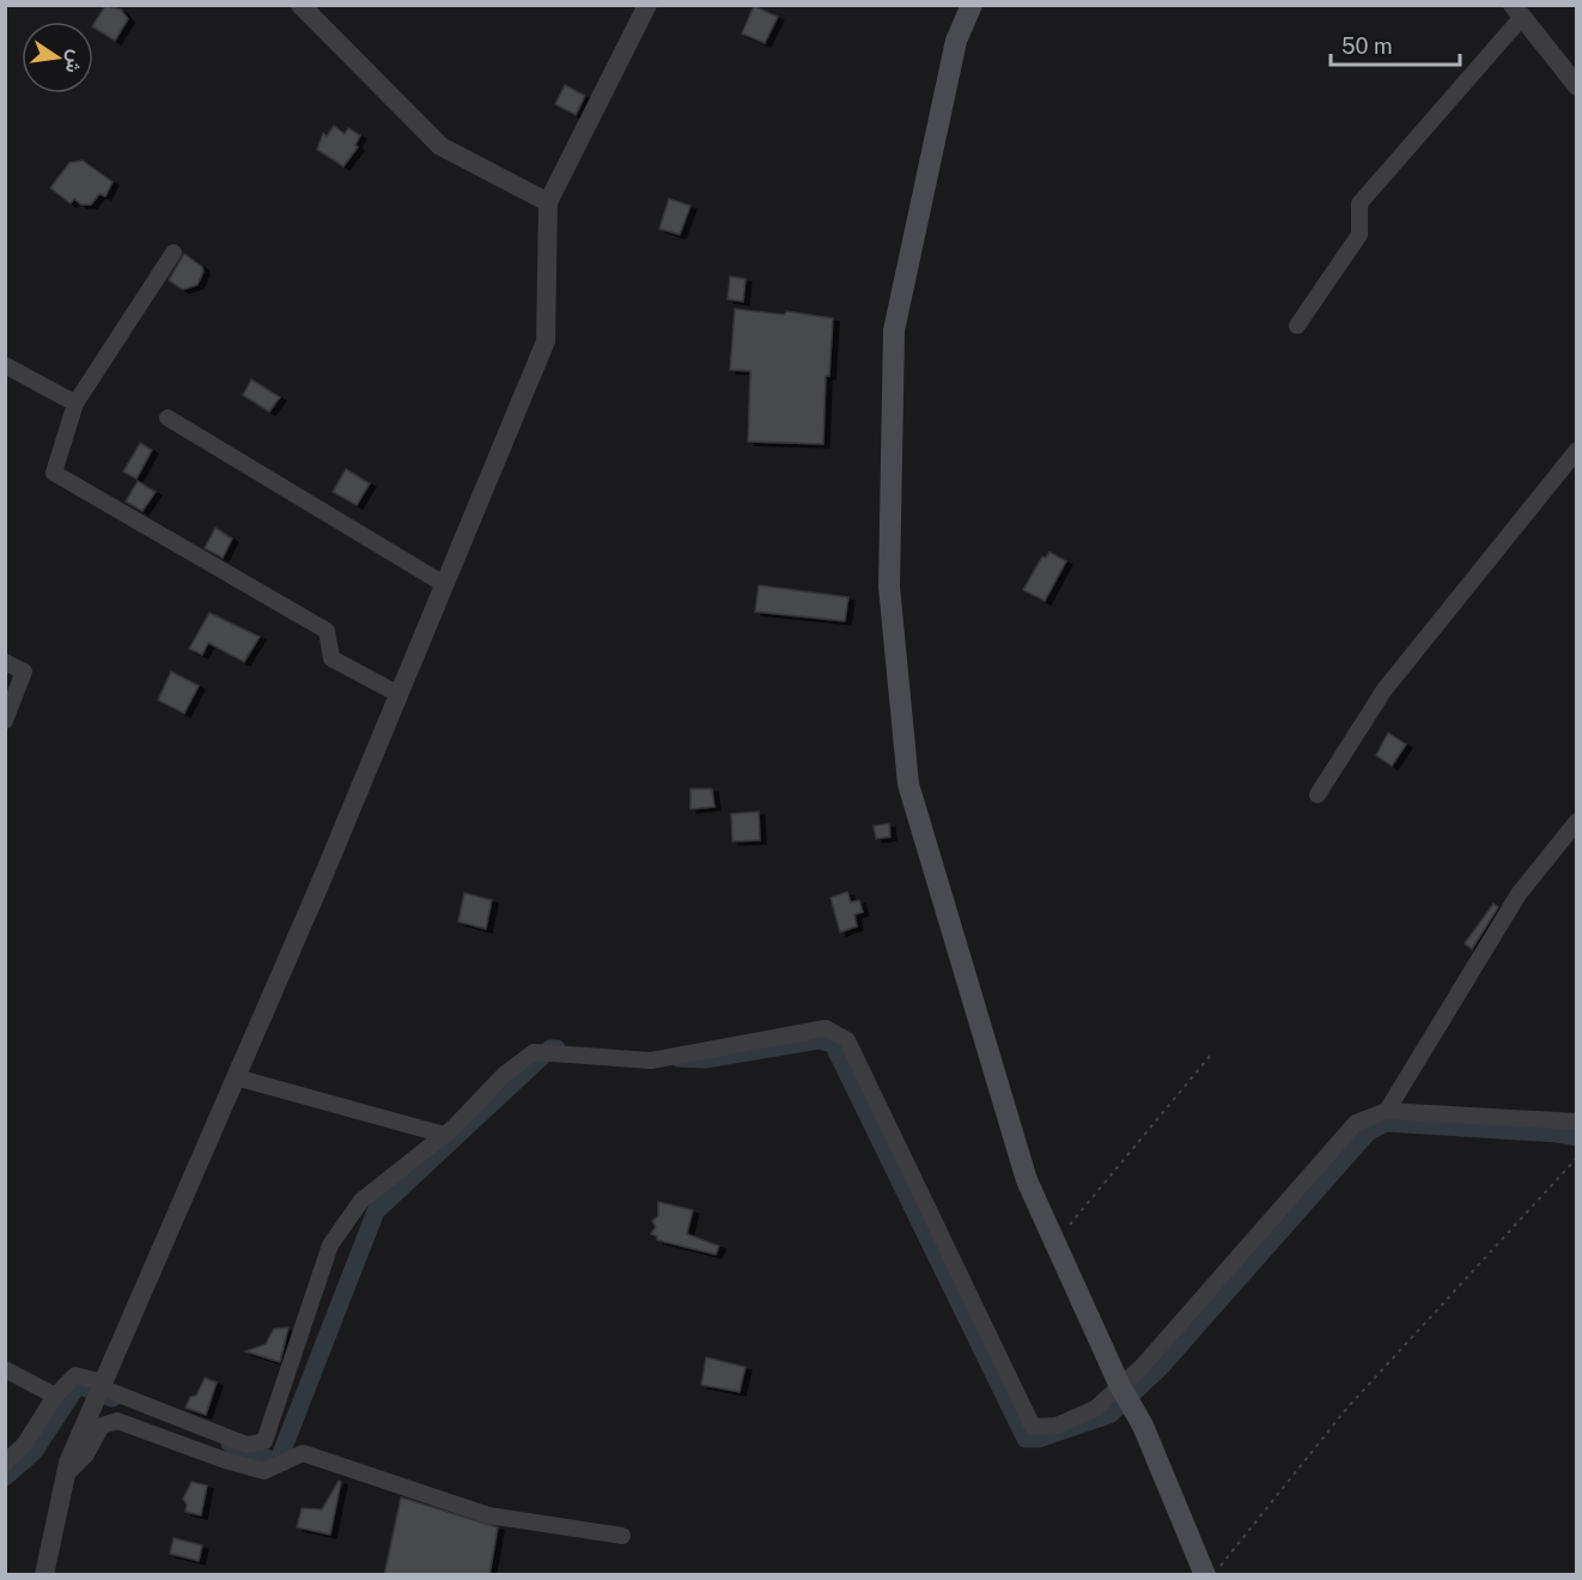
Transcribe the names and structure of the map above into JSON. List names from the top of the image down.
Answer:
{
  "scale_bar": "50 m",
  "north": "right"
}
